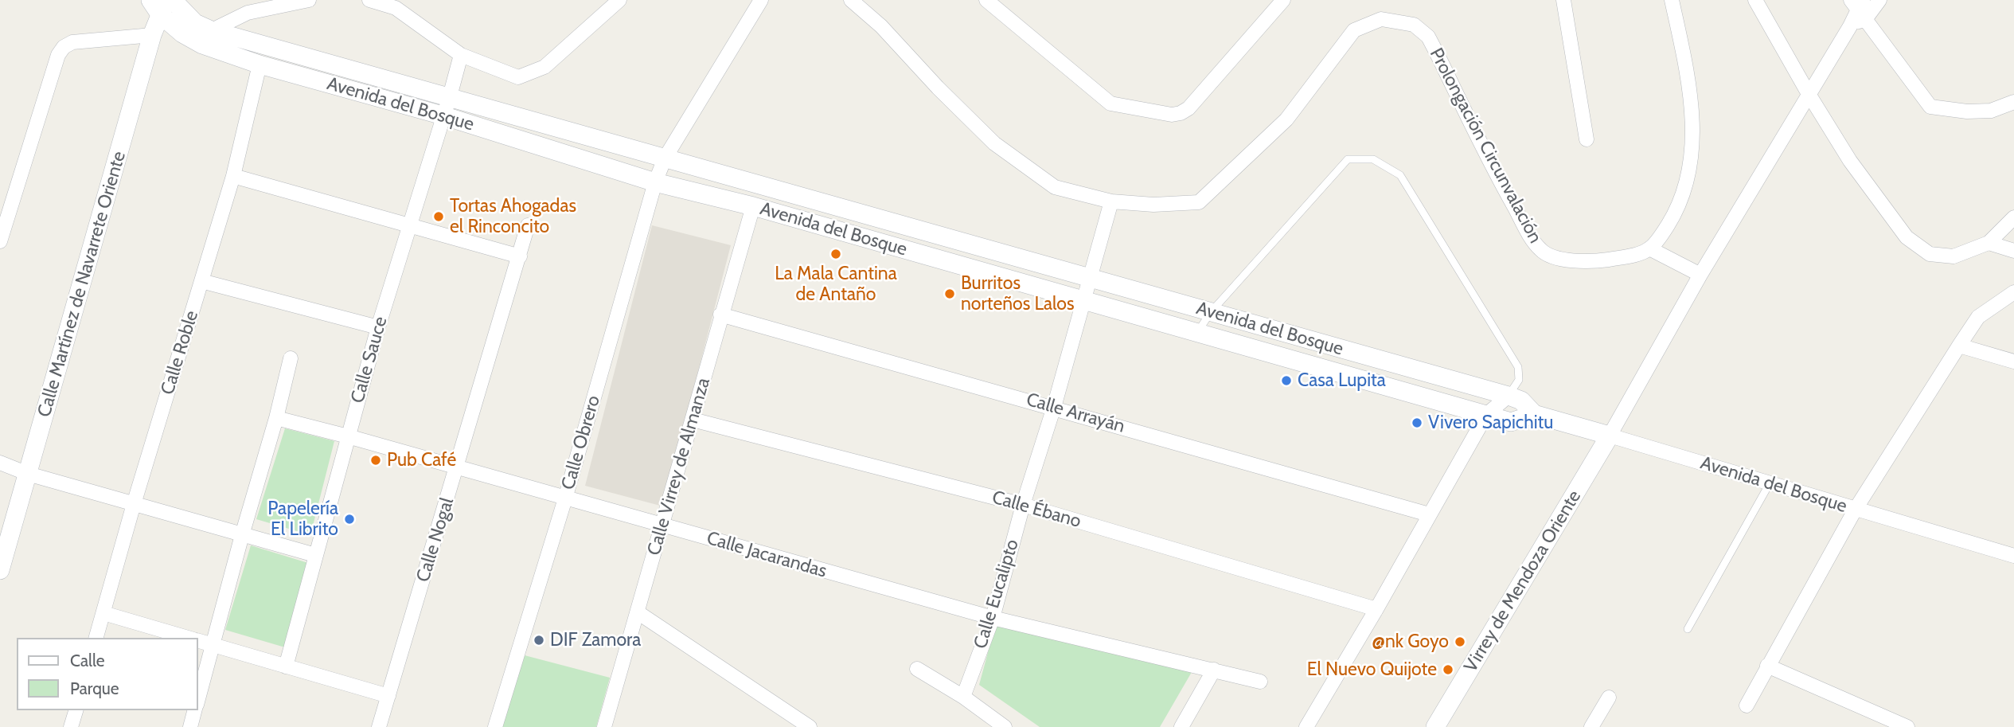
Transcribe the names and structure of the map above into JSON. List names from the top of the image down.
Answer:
{
  "streets": {
    "street": [
      "Avenida del Bosque",
      "Prolongación Circunvalación",
      "Calle Martínez de Navarrete Oriente",
      "Calle Roble",
      "Calle Sauce",
      "Calle Arrayán",
      "Calle Obrero",
      "Calle Virrey de Almanza",
      "Calle Ébano",
      "Calle Nogal",
      "Calle Jacarandas",
      "Virrey de Mendoza Oriente",
      "Calle Eucalipto"
    ]
  },
  "crossings": [
    ["Avenida del Bosque", "Calle Martínez de Navarrete Oriente"],
    ["Avenida del Bosque", "Calle Roble"],
    ["Avenida del Bosque", "Calle Sauce"],
    ["Avenida del Bosque", "Calle Obrero"],
    ["Avenida del Bosque", "Calle Virrey de Almanza"],
    ["Avenida del Bosque", "Virrey de Mendoza Oriente"],
    ["Avenida del Bosque", "Calle Eucalipto"],
    ["Prolongación Circunvalación", "Calle Eucalipto"],
    ["Calle Sauce", "Calle Jacarandas"],
    ["Calle Arrayán", "Calle Virrey de Almanza"],
    ["Calle Arrayán", "Calle Eucalipto"],
    ["Calle Obrero", "Calle Jacarandas"],
    ["Calle Virrey de Almanza", "Calle Ébano"],
    ["Calle Virrey de Almanza", "Calle Jacarandas"],
    ["Calle Ébano", "Calle Eucalipto"],
    ["Calle Nogal", "Calle Jacarandas"],
    ["Calle Jacarandas", "Calle Eucalipto"]
  ],
  "places": [
    "Tortas Ahogadas el Rinconcito",
    "La Mala Cantina de Antaño",
    "Burritos norteños Lalos",
    "Casa Lupita",
    "Vivero Sapichitu",
    "Pub Café",
    "Papelería El Librito",
    "DIF Zamora",
    "@nk Goyo",
    "El Nuevo Quijote"
  ],
  "legend": ["Calle", "Parque"]
}
